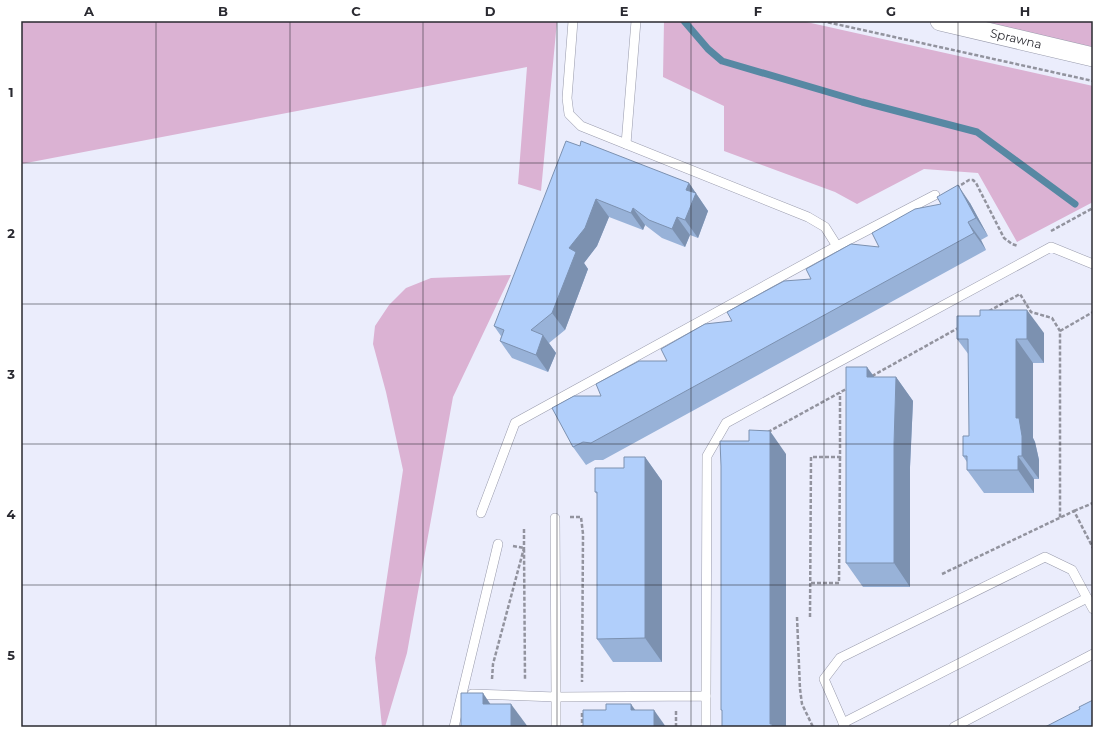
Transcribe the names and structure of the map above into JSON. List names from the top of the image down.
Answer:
{
  "streets": {
    "street": ["Sprawna"]
  },
  "grid": {
    "columns": [
      "A",
      "B",
      "C",
      "D",
      "E",
      "F",
      "G",
      "H"
    ],
    "rows": [
      "1",
      "2",
      "3",
      "4",
      "5"
    ]
  }
}
